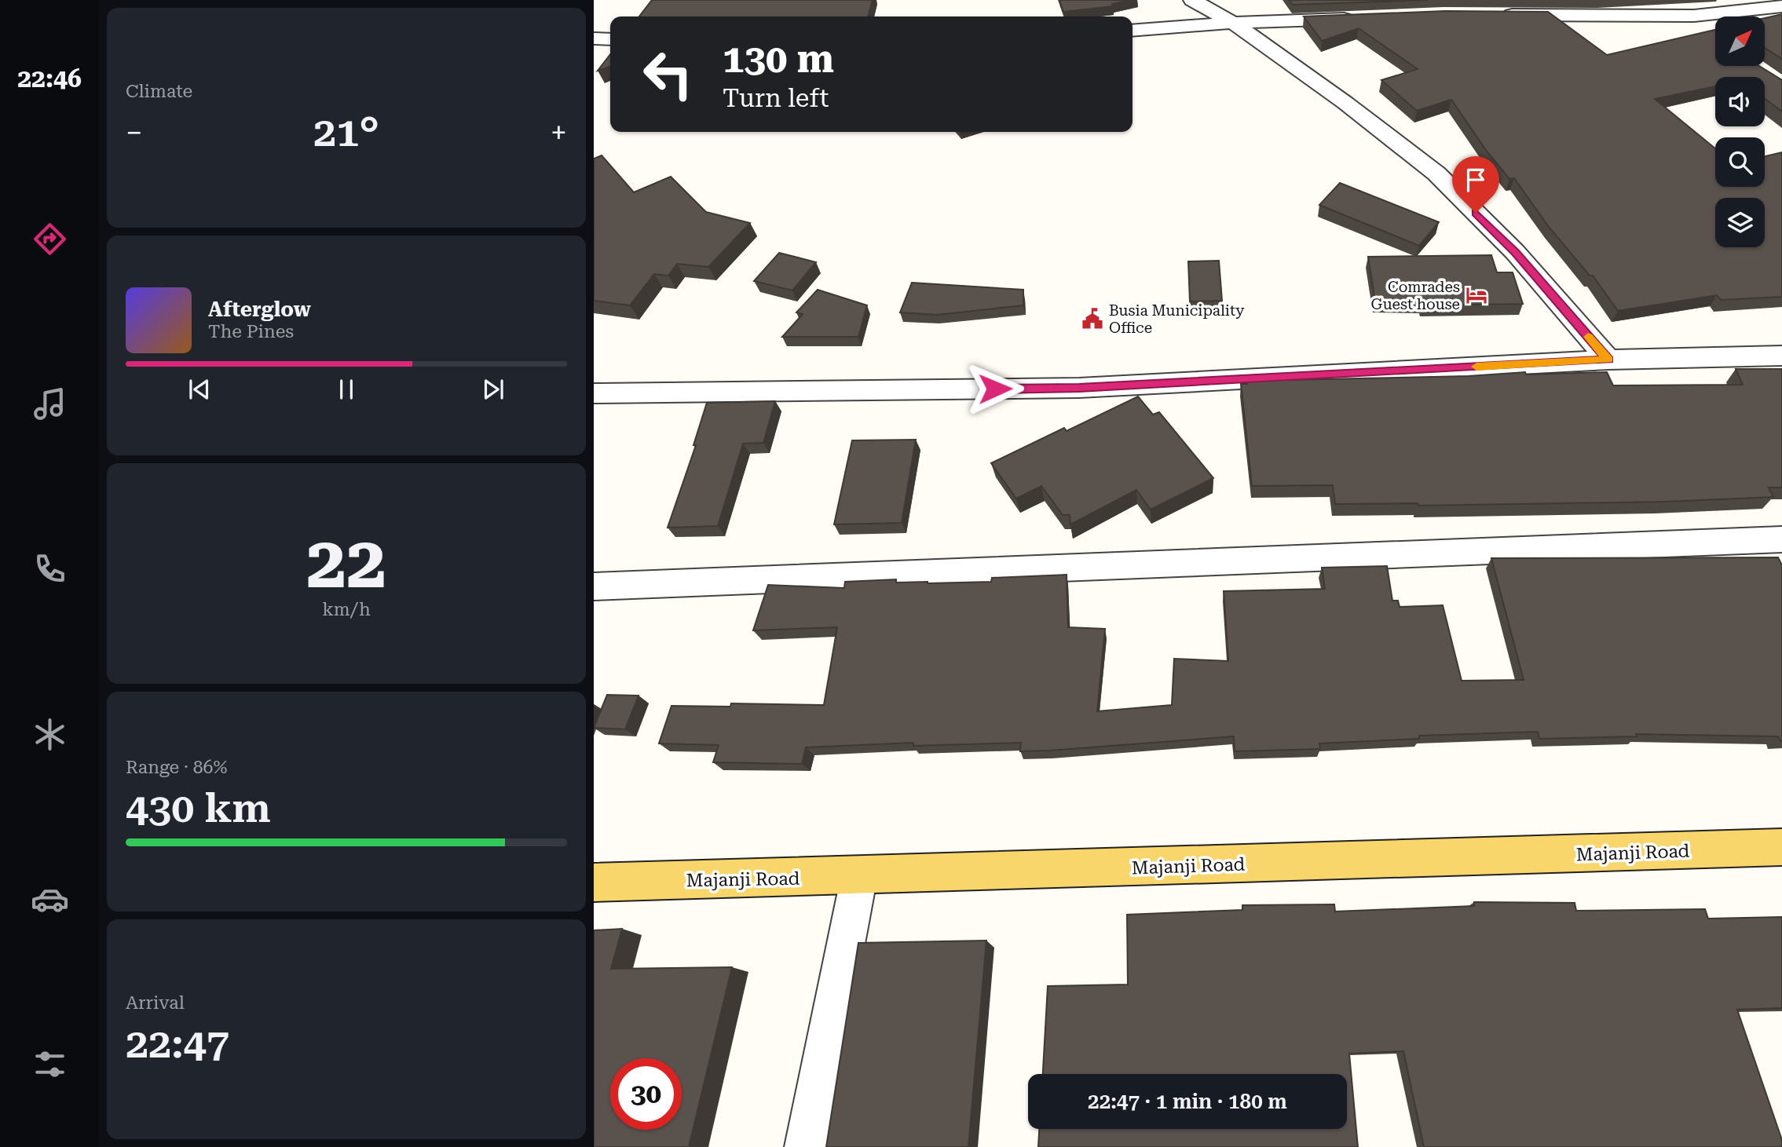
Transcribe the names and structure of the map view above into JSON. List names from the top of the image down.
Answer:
{
  "streets": {
    "main road": ["Majanji Road"]
  },
  "places": {
    "hotel": ["Comrades Guest house"],
    "public building": ["Busia Municipality Office"]
  },
  "north": "top right",
  "page": {
    "tabs": "22:46",
    "tile": [
      "Climate",
      ["22", "km/h"],
      ["Range · 86%", "430 km"],
      ["Arrival", "22:47"]
    ],
    "turn": ["130 m", "Turn left"],
    "heat": ["−", "21°", "+"],
    "song": ["Afterglow", "The Pines"],
    "limit": "30",
    "trip": "22:47 · 1 min · 180 m"
  }
}
